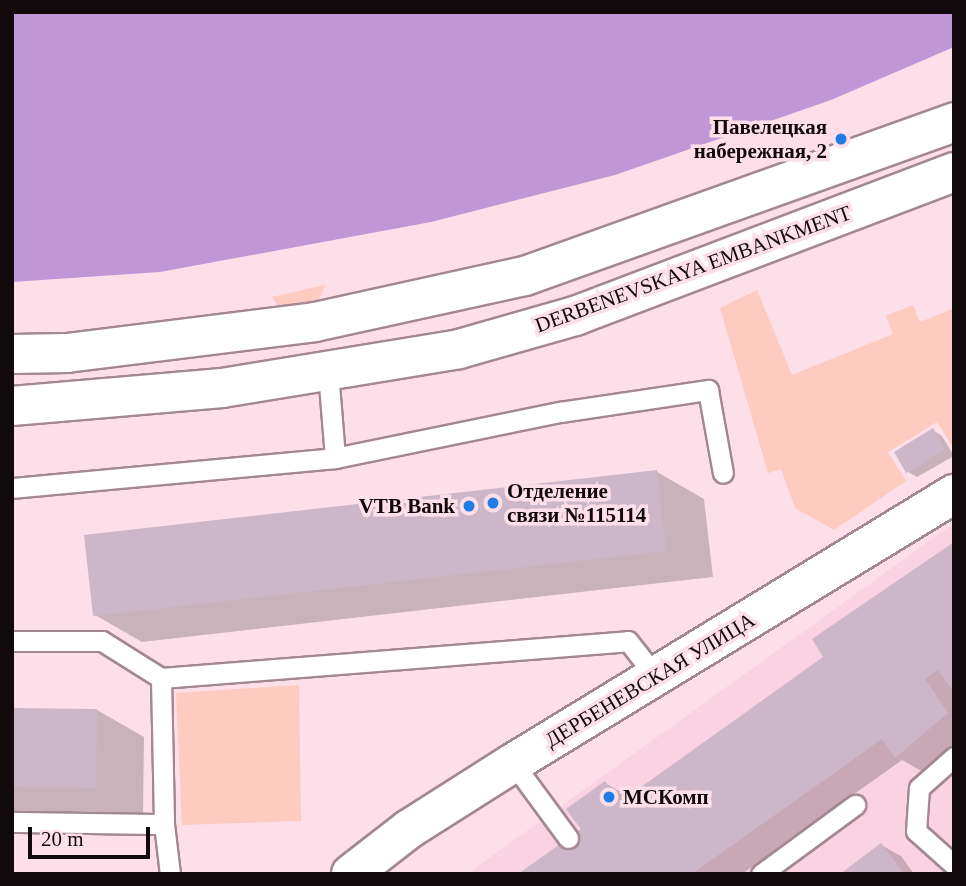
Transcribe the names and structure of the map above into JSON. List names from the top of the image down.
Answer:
{
  "streets": {
    "main road": ["DERBENEVSKAYA EMBANKMENT", "ДЕРБЕНЕВСКАЯ УЛИЦА"]
  },
  "places": [
    "Павелецкая набережная, 2",
    "Отделение связи №115114",
    "VTB Bank",
    "МСКомп"
  ],
  "scale_bar": "20 m"
}
